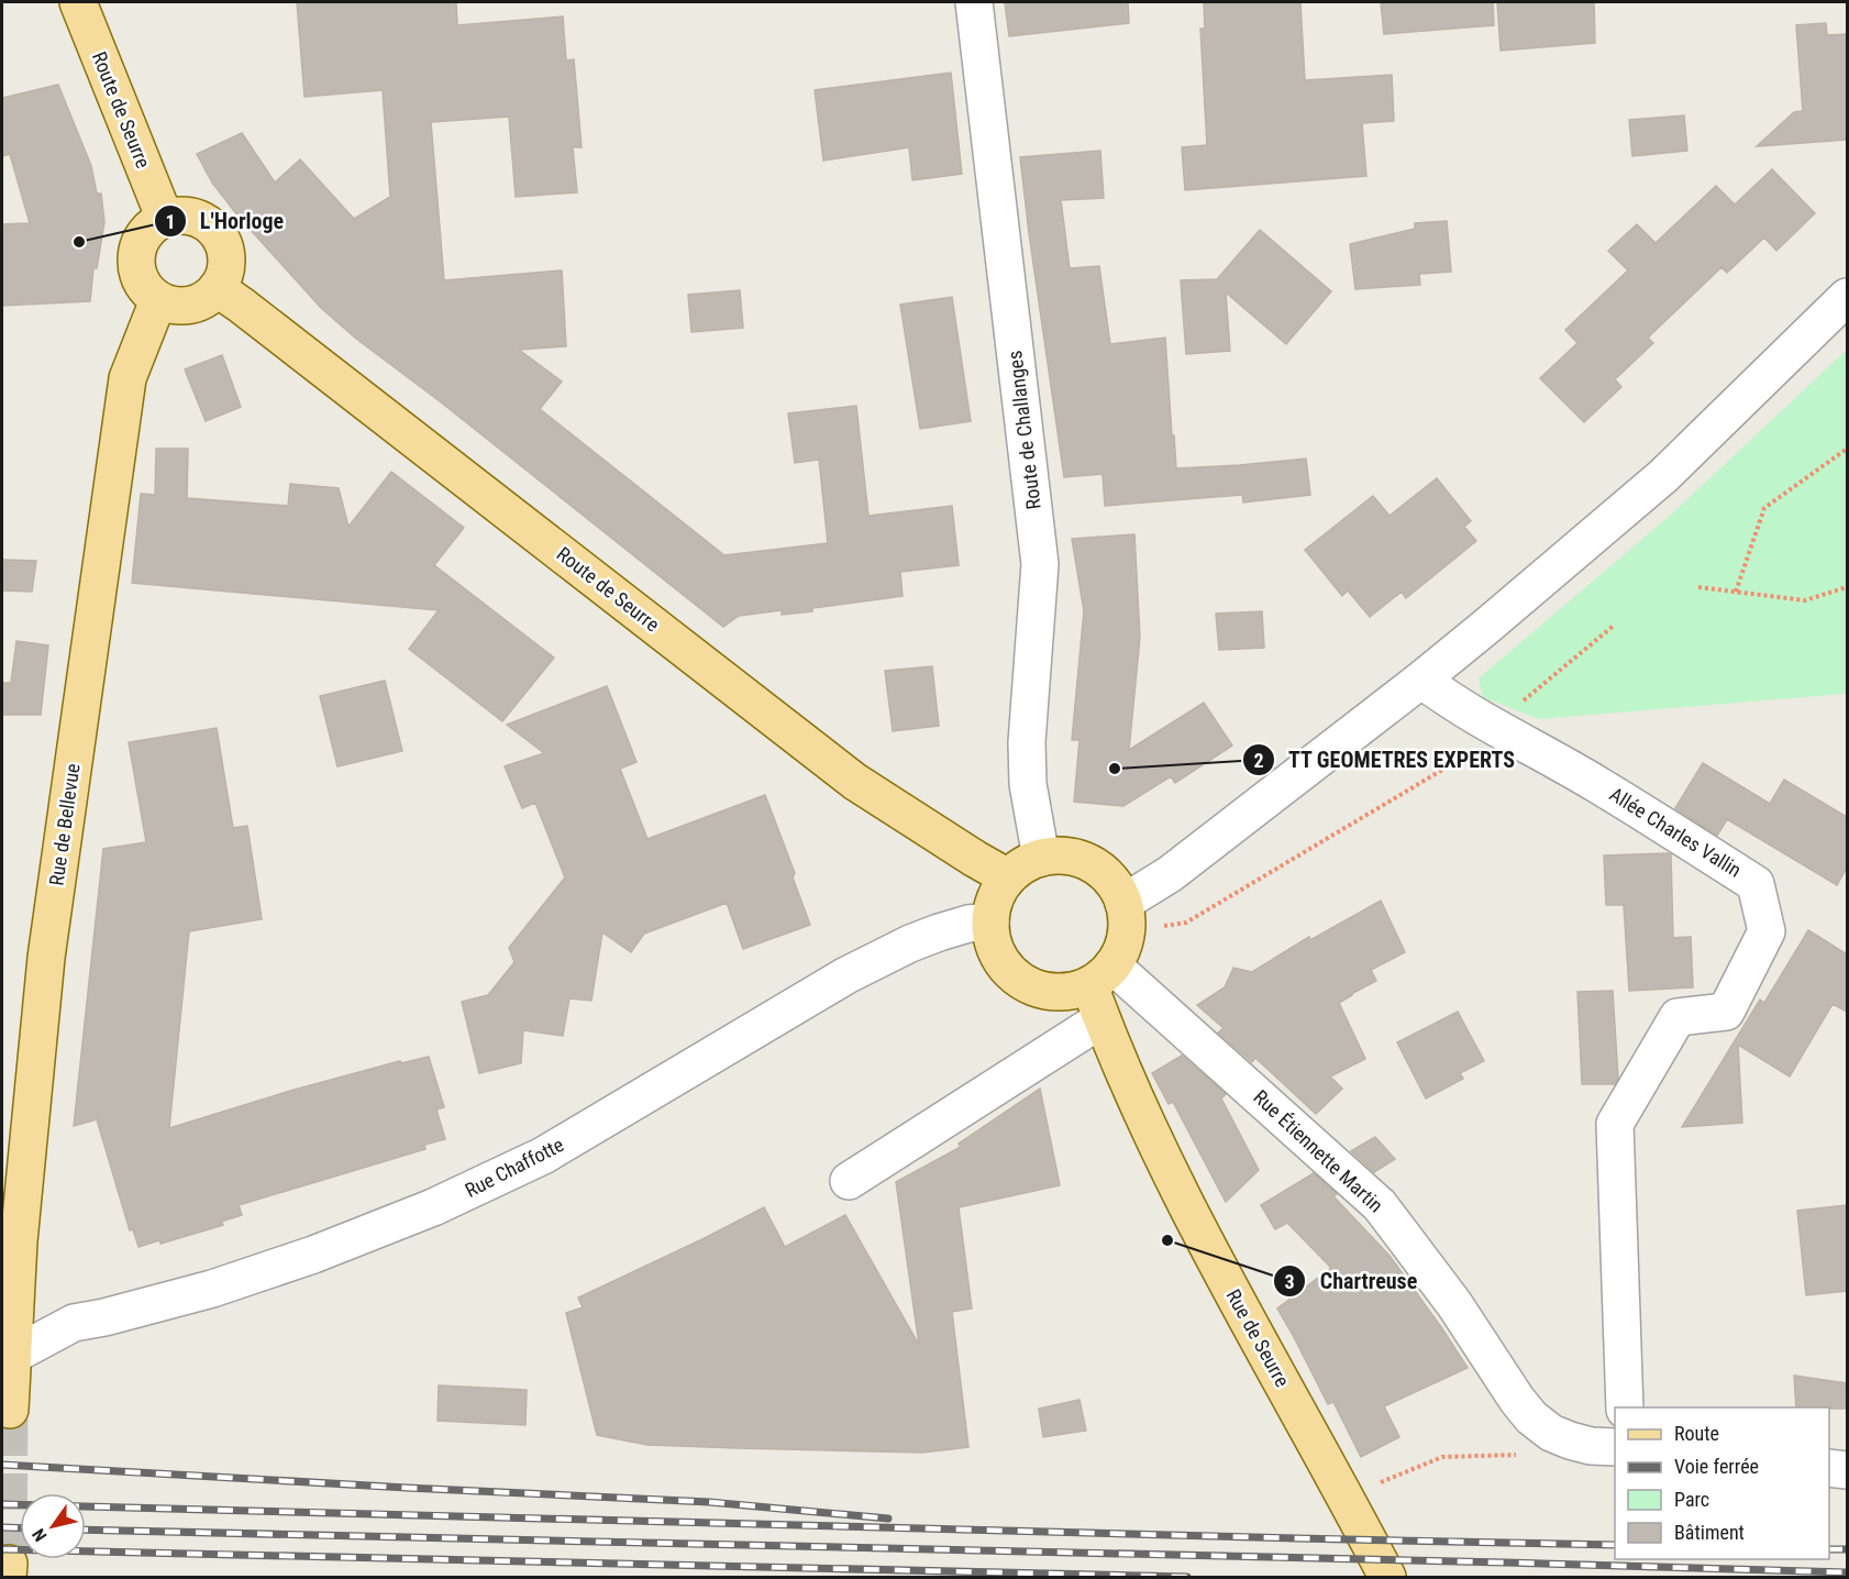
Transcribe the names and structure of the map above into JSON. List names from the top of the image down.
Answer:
{
  "streets": {
    "main road": ["Route de Seurre", "Rue de Bellevue", "Rue de Seurre"],
    "street": [
      "Route de Challanges",
      "Allée Charles Vallin",
      "Rue Étiennette Martin",
      "Rue Chaffotte"
    ]
  },
  "crossings": [
    ["Route de Seurre", "Route de Challanges"],
    ["Route de Seurre", "Rue de Bellevue"],
    ["Route de Seurre", "Rue Étiennette Martin"],
    ["Route de Seurre", "Rue Chaffotte"],
    ["Route de Seurre", "Rue de Seurre"],
    ["Route de Challanges", "Rue Étiennette Martin"],
    ["Route de Challanges", "Rue Chaffotte"],
    ["Route de Challanges", "Rue de Seurre"],
    ["Rue de Bellevue", "Rue Chaffotte"],
    ["Rue Étiennette Martin", "Rue Chaffotte"],
    ["Rue Étiennette Martin", "Rue de Seurre"],
    ["Rue Chaffotte", "Rue de Seurre"]
  ],
  "places": ["L'Horloge", "TT GEOMETRES EXPERTS", "Chartreuse"],
  "legend": [
    "Route",
    "Voie ferrée",
    "Parc",
    "Bâtiment"
  ],
  "north": "bottom left"
}
